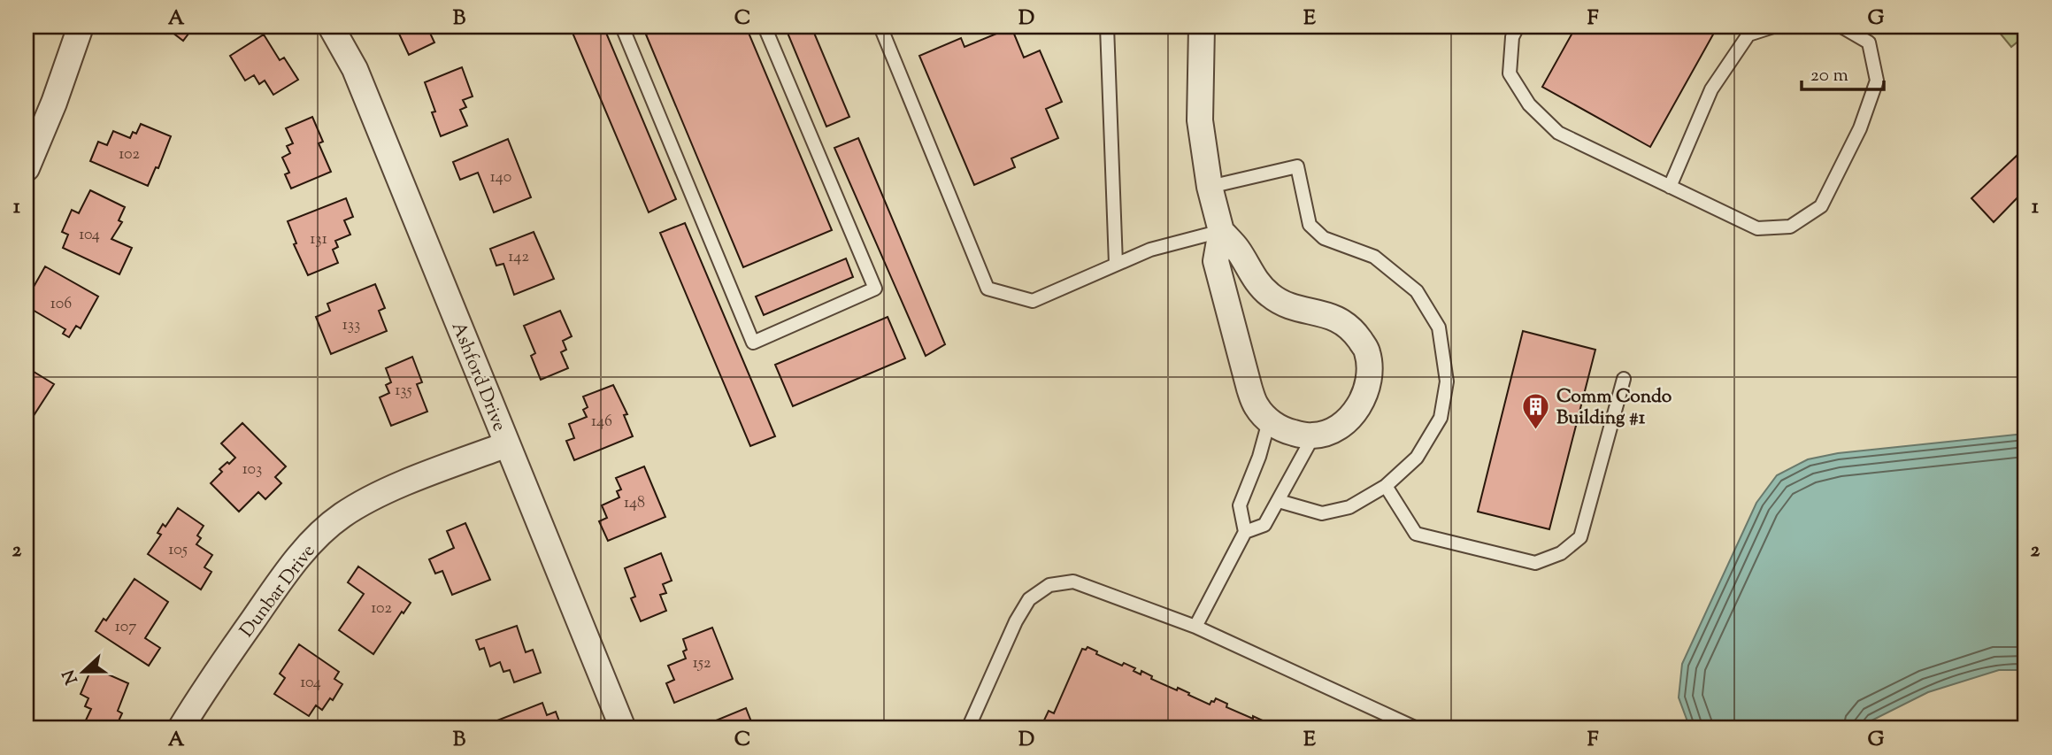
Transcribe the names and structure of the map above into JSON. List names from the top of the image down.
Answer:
{
  "streets": {
    "street": ["Ashford Drive", "Dunbar Drive"]
  },
  "crossings": [
    ["Ashford Drive", "Dunbar Drive"]
  ],
  "places": {
    "building": ["Comm Condo Building #1"]
  },
  "house_numbers": [
    "102",
    "140",
    "104",
    "131",
    "142",
    "106",
    "133",
    "135",
    "146",
    "103",
    "148",
    "105",
    "102",
    "107",
    "152",
    "104"
  ],
  "scale_bar": "20 m",
  "north": "left",
  "grid": {
    "columns": [
      "A",
      "B",
      "C",
      "D",
      "E",
      "F",
      "G"
    ],
    "rows": ["1", "2"]
  }
}
